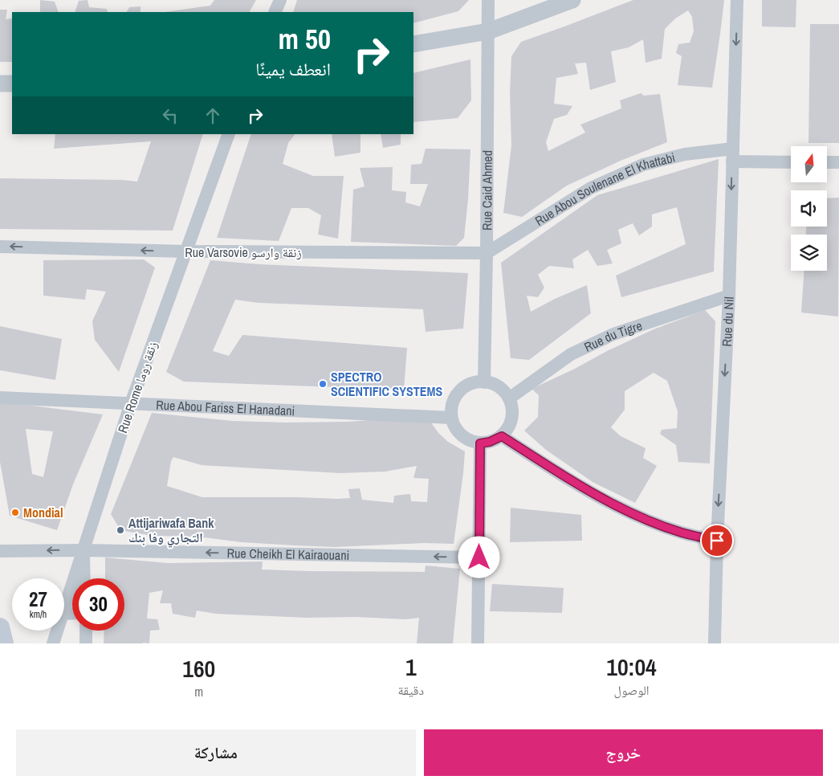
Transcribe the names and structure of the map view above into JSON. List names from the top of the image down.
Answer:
{
  "streets": {
    "street": [
      "Rue Abou Soulenane El Khattabi",
      "Rue Caid Ahmed",
      "Rue Varsovie زنقة وارسو",
      "Rue du Nil",
      "Rue du Tigre",
      "Rue Rome زنقة روما",
      "Rue Abou Fariss El Hanadani",
      "Rue Cheikh El Kairaouani"
    ]
  },
  "crossings": [
    ["Rue Abou Soulenane El Khattabi", "Rue Caid Ahmed"],
    ["Rue Abou Soulenane El Khattabi", "Rue Varsovie زنقة وارسو"],
    ["Rue Abou Soulenane El Khattabi", "Rue du Nil"],
    ["Rue Caid Ahmed", "Rue Varsovie زنقة وارسو"],
    ["Rue Caid Ahmed", "Rue du Tigre"],
    ["Rue Caid Ahmed", "Rue Abou Fariss El Hanadani"],
    ["Rue Varsovie زنقة وارسو", "Rue Rome زنقة روما"],
    ["Rue du Nil", "Rue du Tigre"],
    ["Rue du Tigre", "Rue Abou Fariss El Hanadani"],
    ["Rue Rome زنقة روما", "Rue Abou Fariss El Hanadani"],
    ["Rue Rome زنقة روما", "Rue Cheikh El Kairaouani"]
  ],
  "one_way": ["Rue Varsovie زنقة وارسو", "Rue du Nil", "Rue Cheikh El Kairaouani"],
  "places": ["SPECTRO SCIENTIFIC SYSTEMS", "Mondial", "Attijariwafa Bank التجاري وفا بنك"],
  "north": "top",
  "page": {
    "turn": ["50 m", "انعطف يمينًا"],
    "speed": "27 km/h",
    "limit": "30",
    "eta": [
      "10:04",
      "الوصول",
      "1",
      "دقيقة",
      "160",
      "m"
    ],
    "buttons": ["خروج", "مشاركة"]
  }
}
